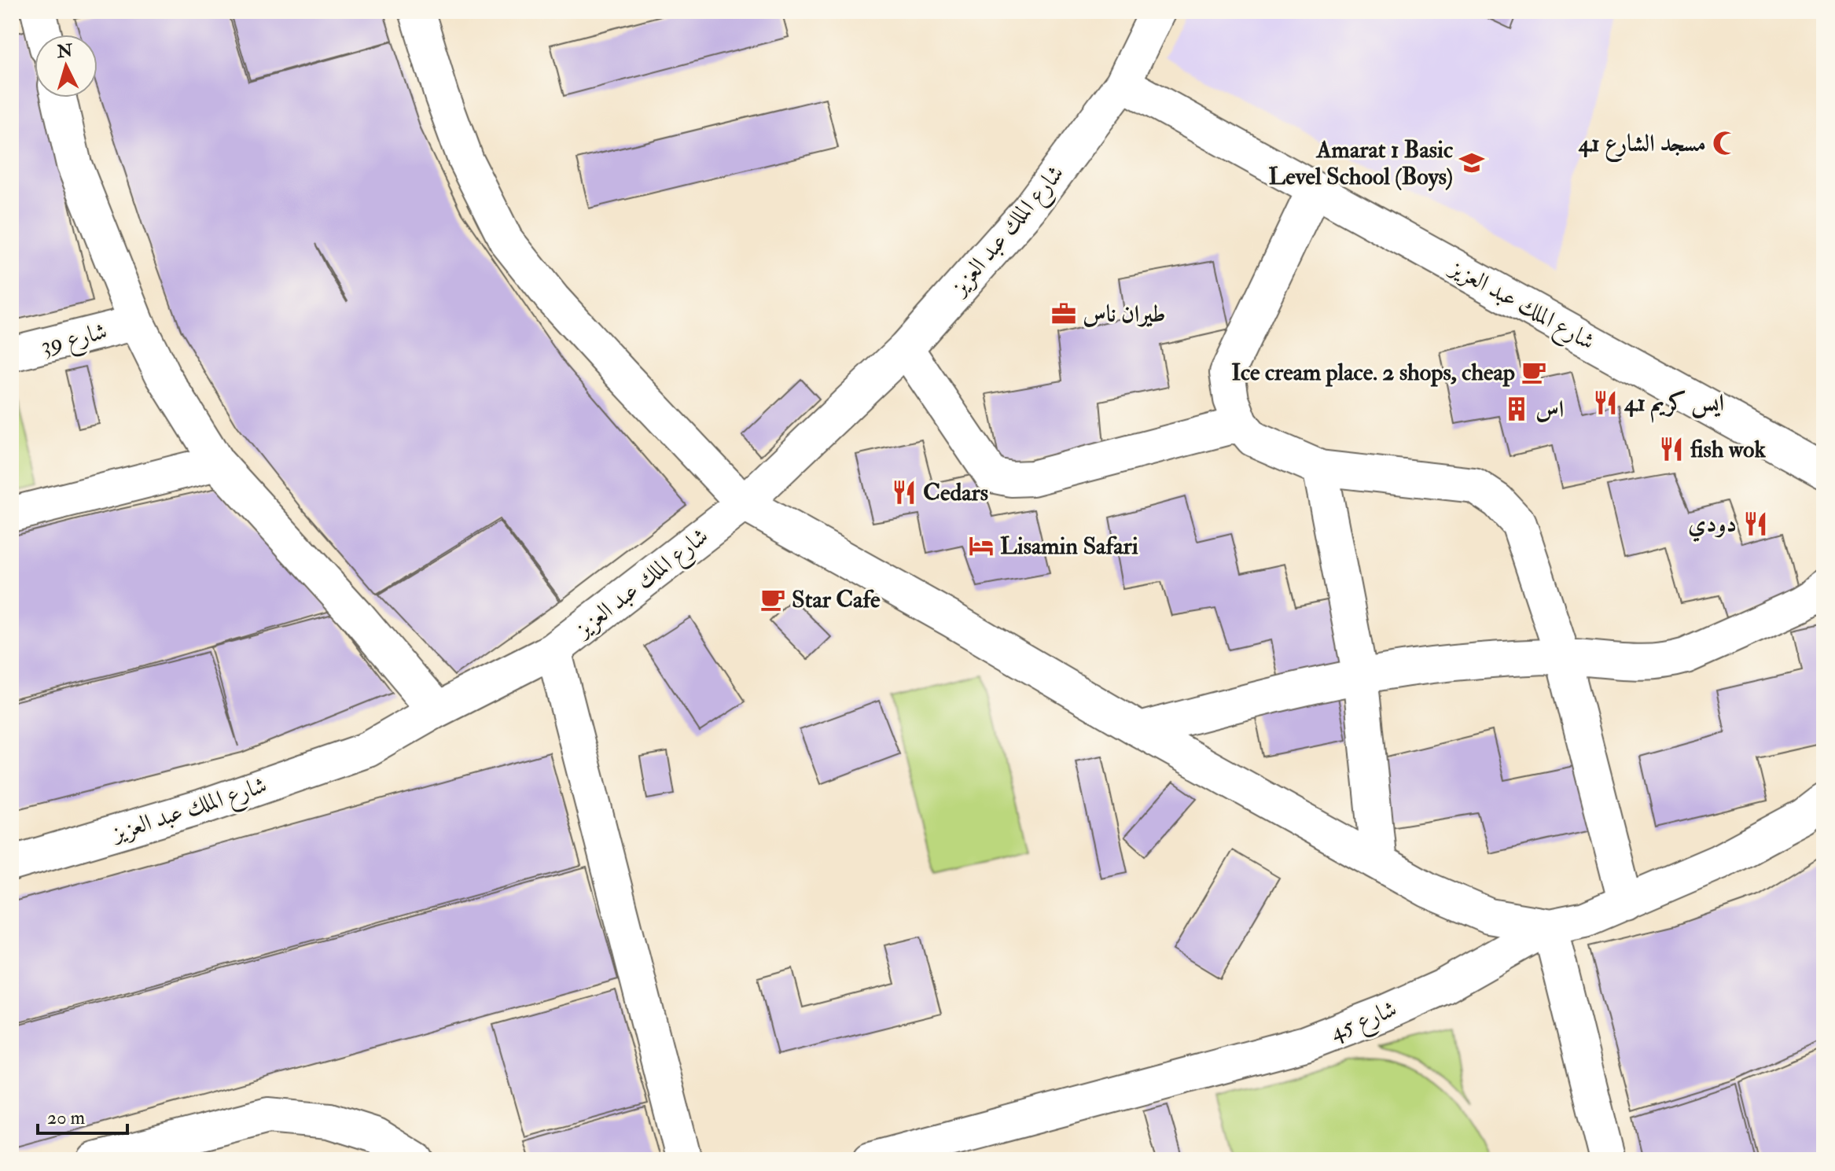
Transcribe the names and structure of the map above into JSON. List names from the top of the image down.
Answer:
{
  "streets": {
    "street": ["شارع الملك عبد العزيز", "شارع 39", "شارع 45"]
  },
  "places": {
    "mosque": ["مسجد الشارع 41"],
    "school or university": ["Amarat 1 Basic Level School (Boys)"],
    "office": ["طيران ناس"],
    "cafe": ["Ice cream place. 2 shops, cheap", "Star Cafe"],
    "restaurant": [
      "41 ايس كريم",
      "fish wok",
      "Cedars",
      "دودي"
    ],
    "building": ["اس"],
    "hotel": ["Lisamin Safari"]
  },
  "scale_bar": "20 m",
  "north": "top"
}
